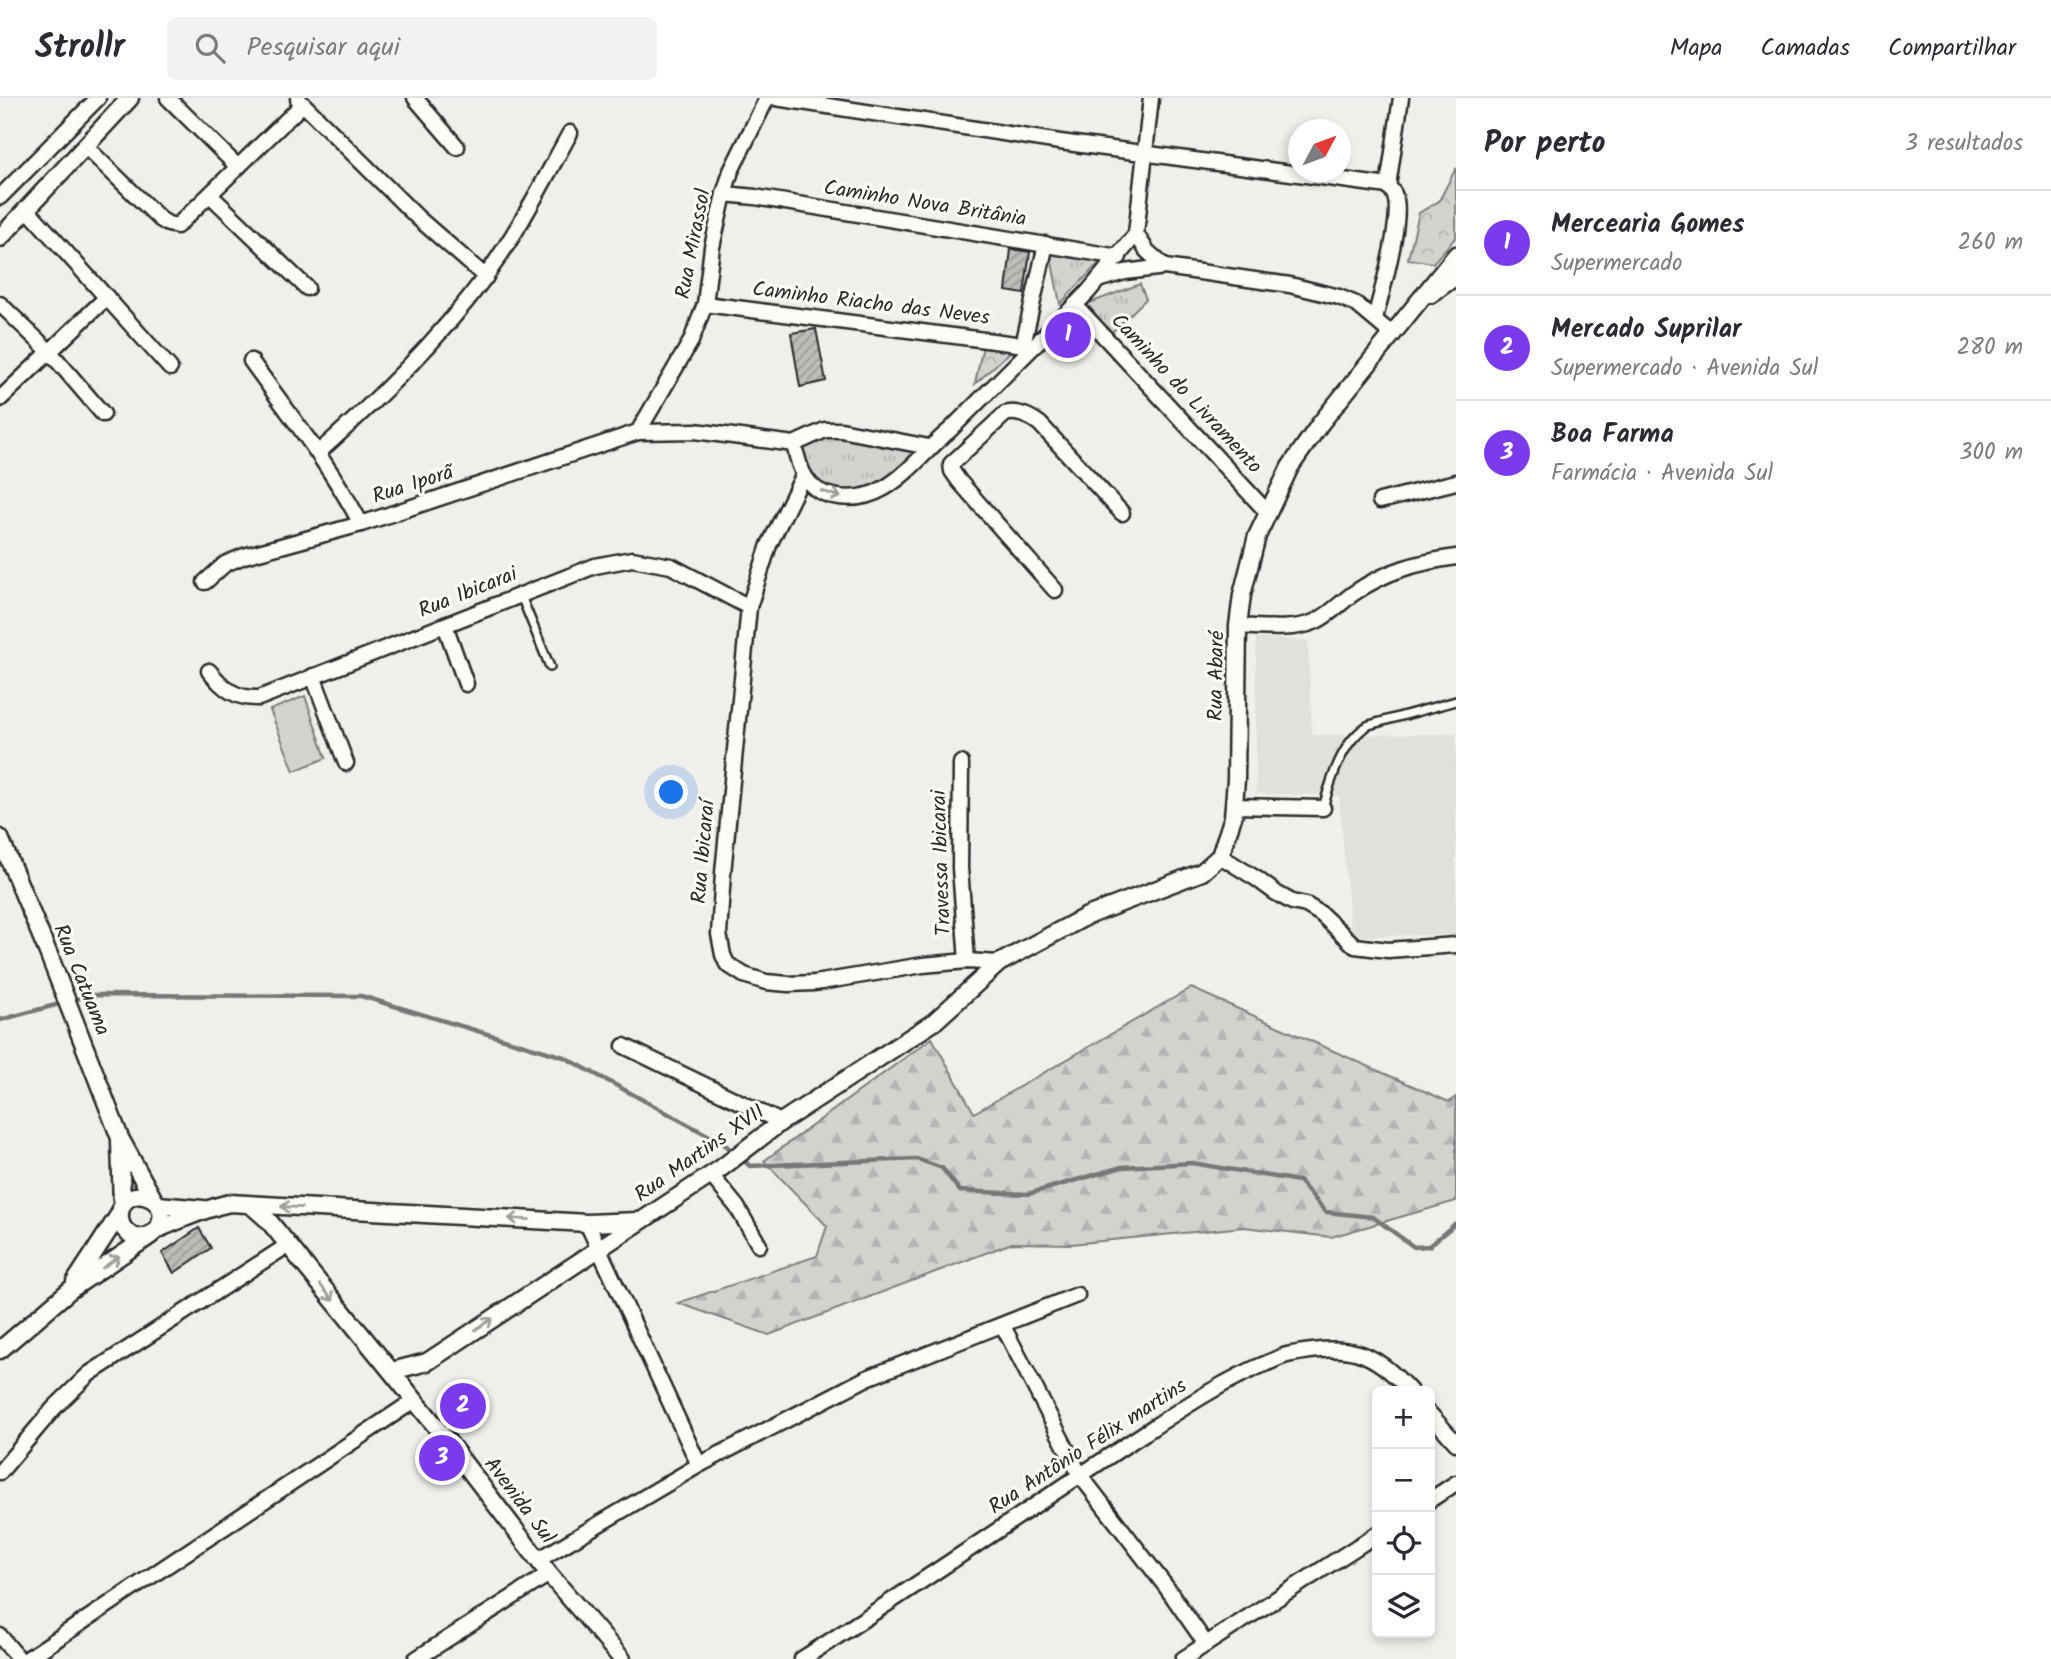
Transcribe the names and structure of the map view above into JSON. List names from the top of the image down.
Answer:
{
  "streets": {
    "street": [
      "Caminho Nova Britânia",
      "Rua Mirassol",
      "Caminho Riacho das Neves",
      "Caminho do Livramento",
      "Rua Iporã",
      "Rua Ibicarai",
      "Rua Abaré",
      "Rua Ibicaraí",
      "Travessa Ibicarai",
      "Rua Catuama",
      "Rua Martins XVII",
      "Rua Antônio Félix martins",
      "Avenida Sul"
    ]
  },
  "crossings": [
    ["Caminho Nova Britânia", "Rua Mirassol"],
    ["Rua Mirassol", "Caminho Riacho das Neves"],
    ["Rua Mirassol", "Rua Iporã"],
    ["Caminho do Livramento", "Rua Abaré"],
    ["Rua Ibicarai", "Rua Ibicaraí"],
    ["Rua Ibicaraí", "Travessa Ibicarai"],
    ["Rua Ibicaraí", "Rua Martins XVII"],
    ["Rua Catuama", "Rua Martins XVII"],
    ["Rua Martins XVII", "Avenida Sul"]
  ],
  "north": "top right",
  "page": {
    "header": "Strollr",
    "search": "Pesquisar aqui",
    "nav": ["Mapa", "Camadas", "Compartilhar"],
    "heading": ["Por perto", "3 resultados"],
    "list": [
      {
        "mark": "1",
        "name": "Mercearia Gomes",
        "note": "Supermercado",
        "value": "260 m"
      },
      {
        "mark": "2",
        "name": "Mercado Suprilar",
        "note": "Supermercado · Avenida Sul",
        "value": "280 m"
      },
      {
        "mark": "3",
        "name": "Boa Farma",
        "note": "Farmácia · Avenida Sul",
        "value": "300 m"
      }
    ],
    "pins": ["1", "2", "3"],
    "map_buttons": ["+", "−"]
  }
}
